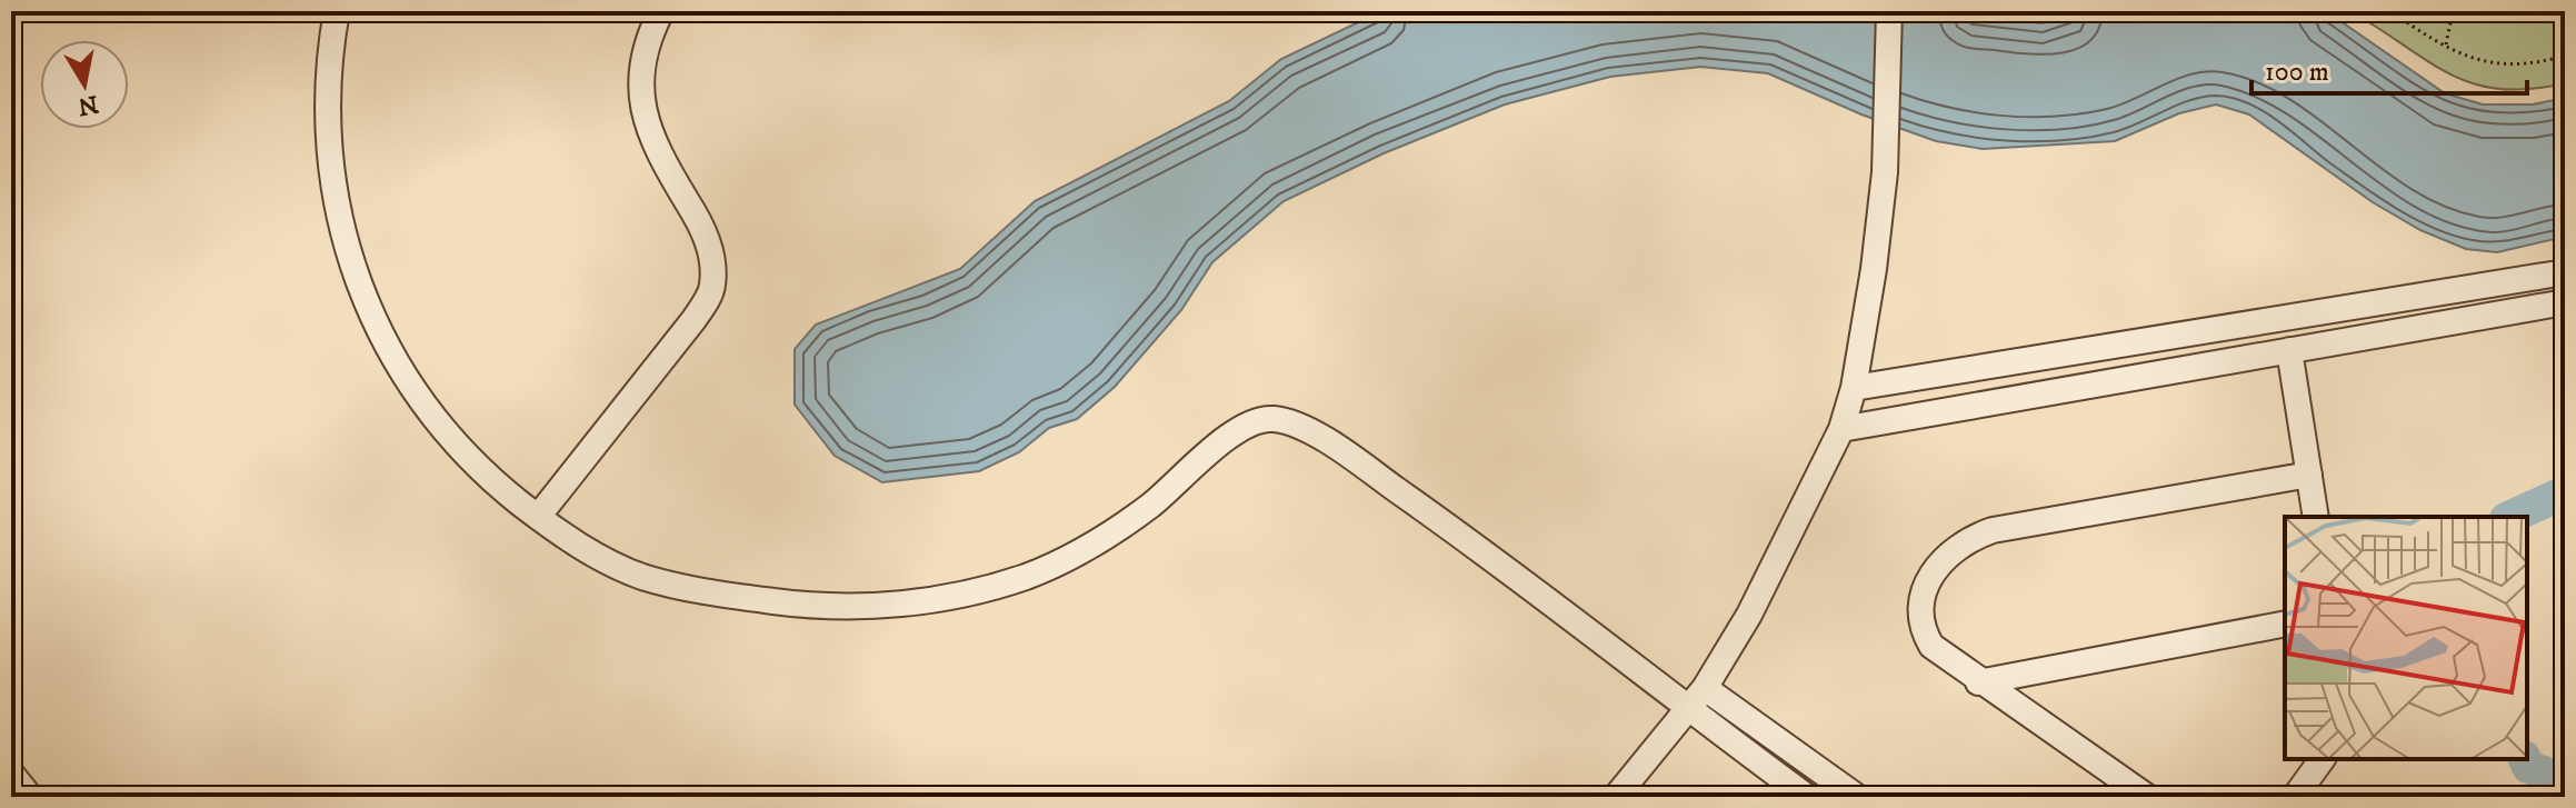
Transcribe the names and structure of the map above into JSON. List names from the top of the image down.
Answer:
{
  "scale_bar": "100 m",
  "north": "bottom"
}
